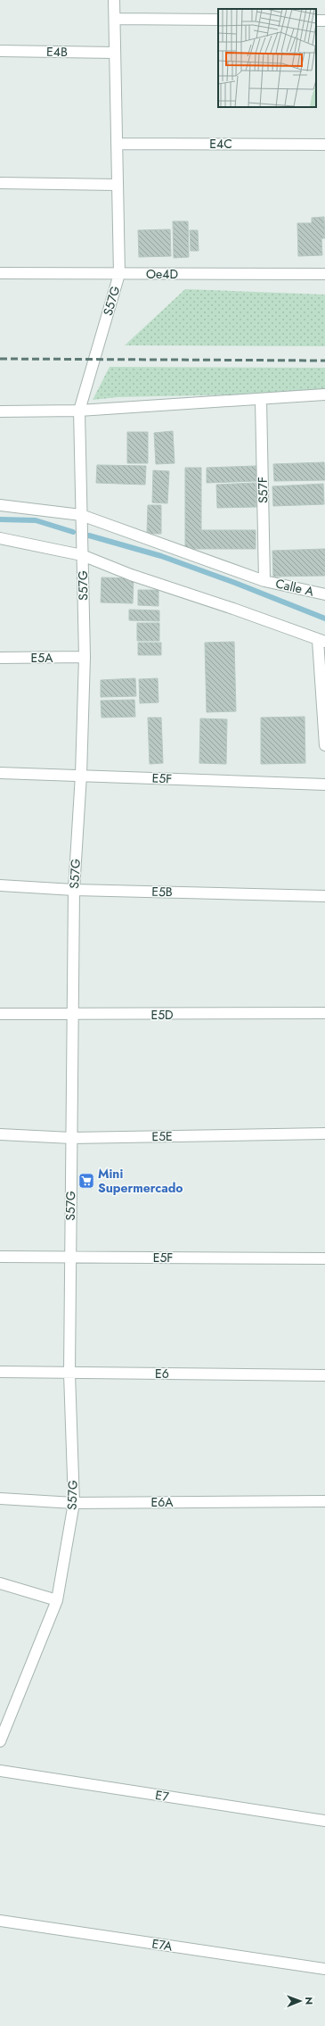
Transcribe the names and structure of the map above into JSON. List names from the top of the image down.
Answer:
{
  "streets": {
    "street": [
      "E4B",
      "E4C",
      "Oe4D",
      "S57G",
      "S57F",
      "Calle A",
      "E5A",
      "E5F",
      "E5B",
      "E5D",
      "E5E",
      "E6",
      "E6A",
      "E7",
      "E7A"
    ]
  },
  "crossings": [
    ["E4B", "S57G"],
    ["E4C", "S57G"],
    ["Oe4D", "S57G"],
    ["S57G", "Calle A"],
    ["S57G", "E5A"],
    ["S57G", "E5F"],
    ["S57G", "E5B"],
    ["S57G", "E5D"],
    ["S57G", "E5E"],
    ["S57G", "E6"],
    ["S57G", "E6A"],
    ["S57F", "Calle A"]
  ],
  "places": {
    "supermarket": ["Mini Supermercado"]
  },
  "north": "right"
}
